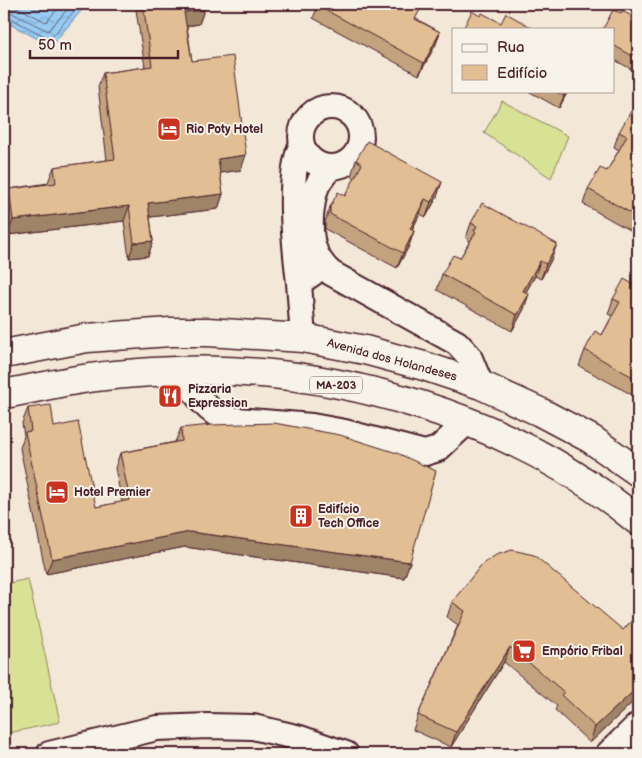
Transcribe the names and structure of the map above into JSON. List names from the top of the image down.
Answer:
{
  "streets": {
    "main road": ["Avenida dos Holandeses", "MA-203"]
  },
  "places": {
    "hotel": ["Rio Poty Hotel", "Hotel Premier"],
    "restaurant": ["Pizzaria Expression"],
    "building": ["Edifício Tech Office"],
    "supermarket": ["Empório Fribal"]
  },
  "legend": ["Rua", "Edifício"],
  "scale_bar": "50 m"
}
